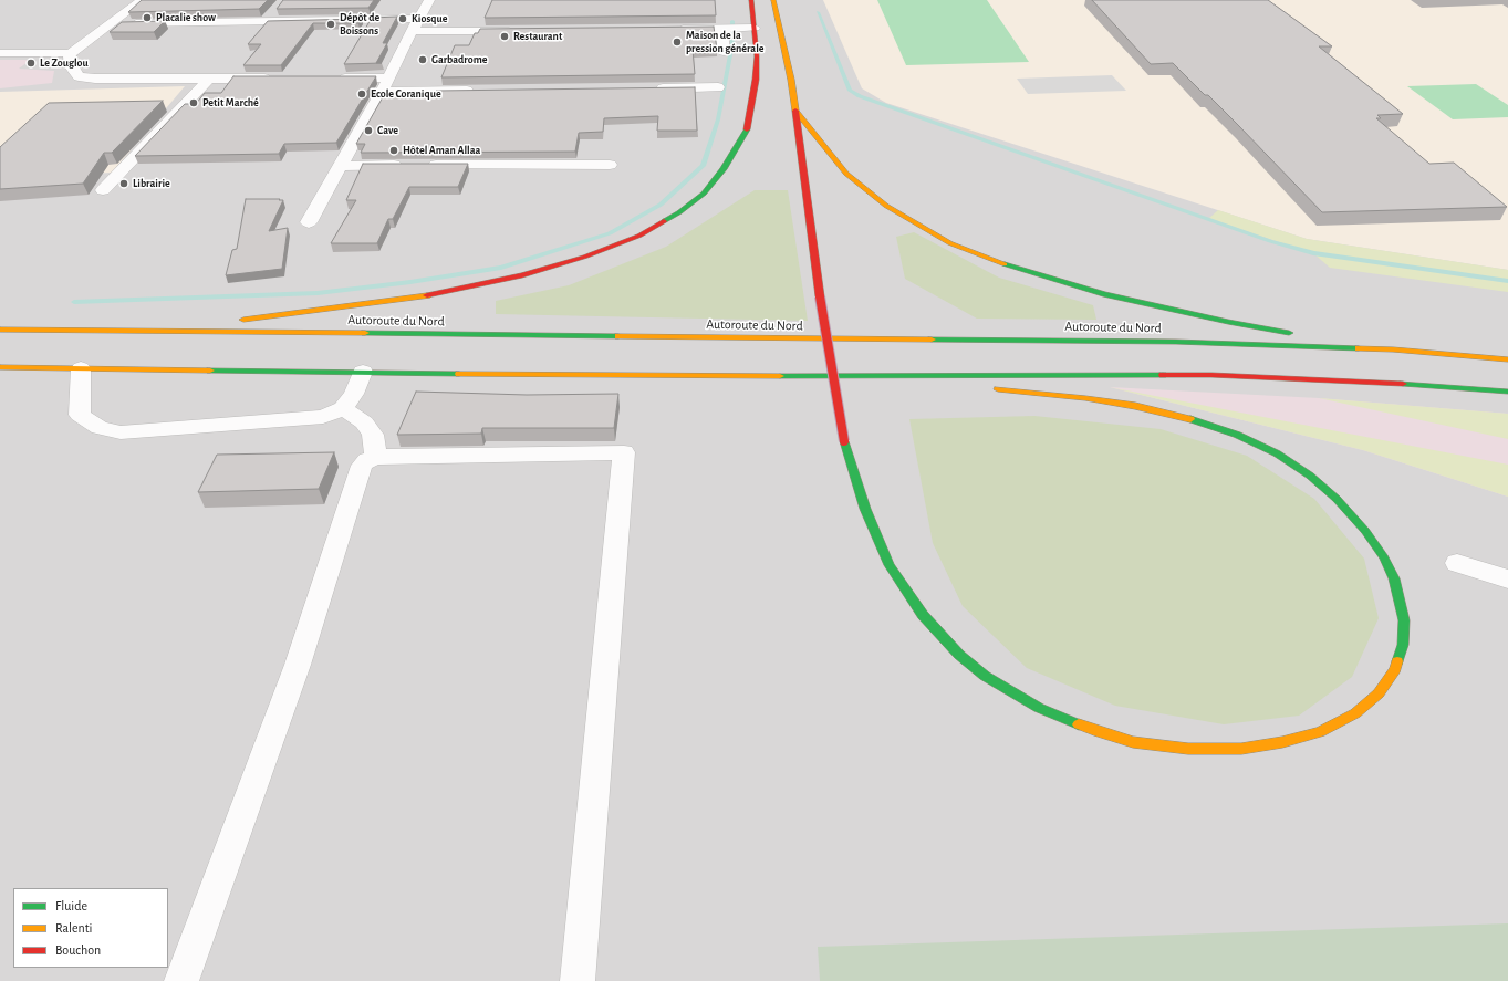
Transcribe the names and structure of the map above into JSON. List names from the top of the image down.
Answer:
{
  "streets": {
    "main road": ["Autoroute du Nord"]
  },
  "places": [
    "Placalie show",
    "Kiosque",
    "Dépôt de Boissons",
    "Restaurant",
    "Maison de la pression générale",
    "Garbadrome",
    "Le Zouglou",
    "Ecole Coranique",
    "Petit Marché",
    "Cave",
    "Hôtel Aman Allaa",
    "Librairie"
  ],
  "legend": ["Fluide", "Ralenti", "Bouchon"]
}
